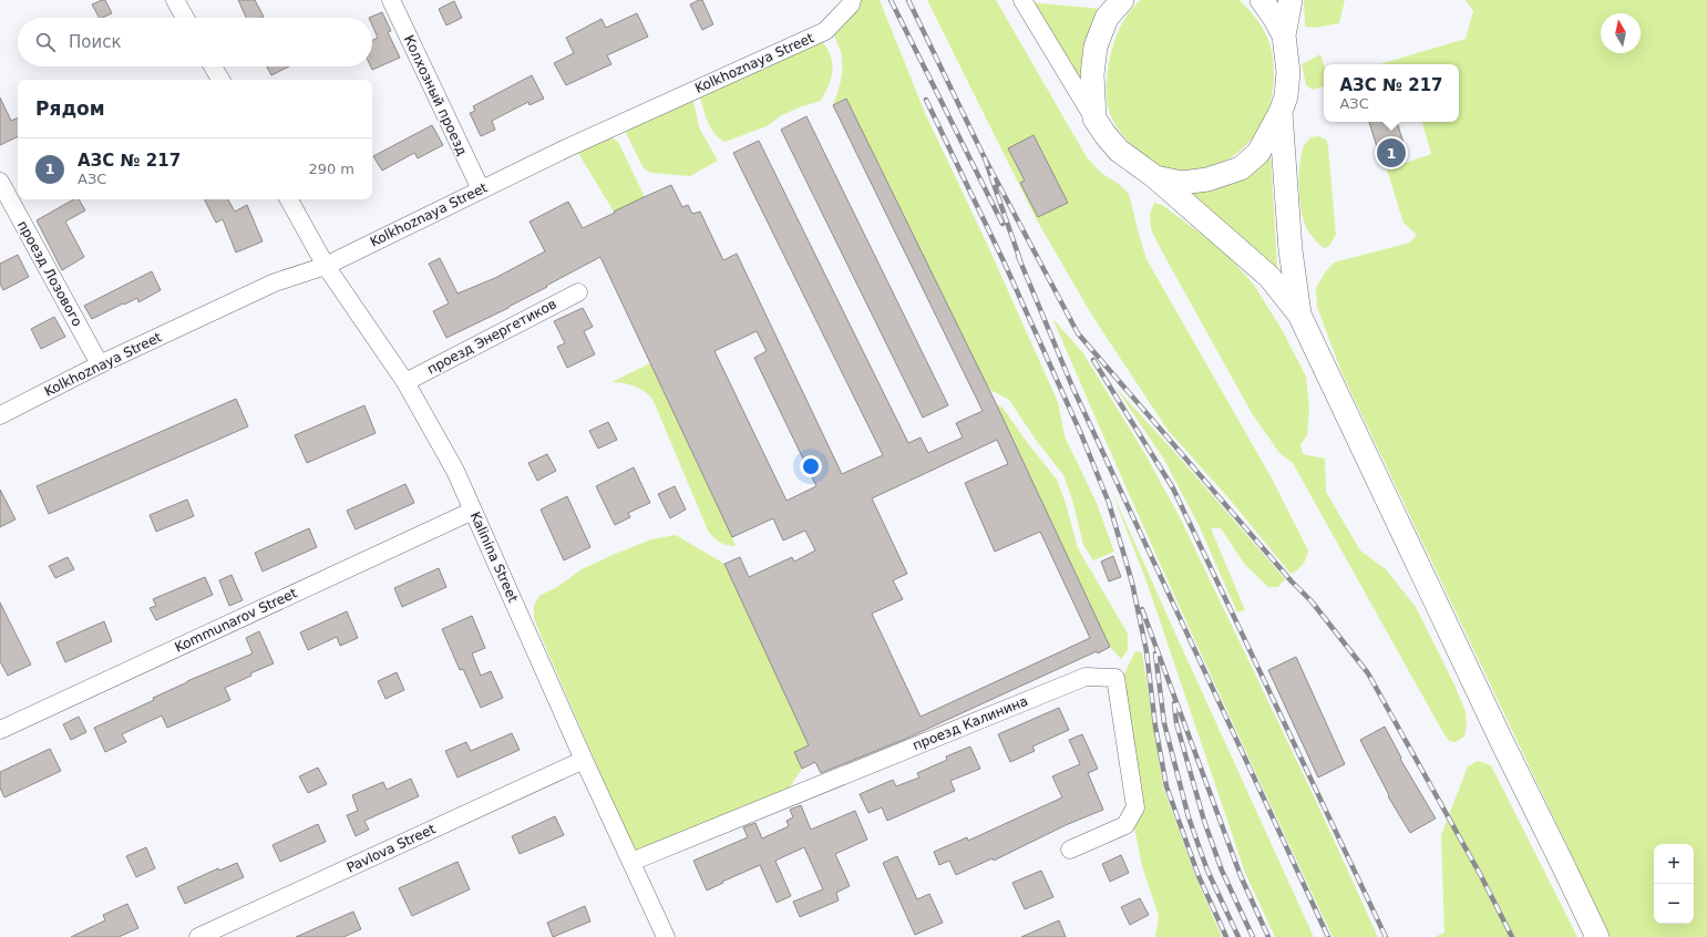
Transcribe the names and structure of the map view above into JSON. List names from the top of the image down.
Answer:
{
  "streets": {
    "street": [
      "Kolkhoznaya Street",
      "Колхозный проезд",
      "проезд Лозового",
      "проезд Энергетиков",
      "Kalinina Street",
      "Kommunarov Street",
      "проезд Калинина",
      "Pavlova Street"
    ]
  },
  "crossings": [
    ["Kolkhoznaya Street", "Колхозный проезд"],
    ["Kolkhoznaya Street", "проезд Лозового"],
    ["Kolkhoznaya Street", "Kalinina Street"],
    ["проезд Энергетиков", "Kalinina Street"],
    ["Kalinina Street", "Kommunarov Street"],
    ["Kalinina Street", "проезд Калинина"],
    ["Kalinina Street", "Pavlova Street"]
  ],
  "north": "top",
  "page": {
    "search": "Поиск",
    "popup": ["АЗС № 217", "АЗС"],
    "heading": "Рядом",
    "pins": "1",
    "list": [
      {
        "mark": "1",
        "name": "АЗС № 217",
        "note": "АЗС",
        "value": "290 m"
      }
    ],
    "map_buttons": ["+", "−"]
  }
}
